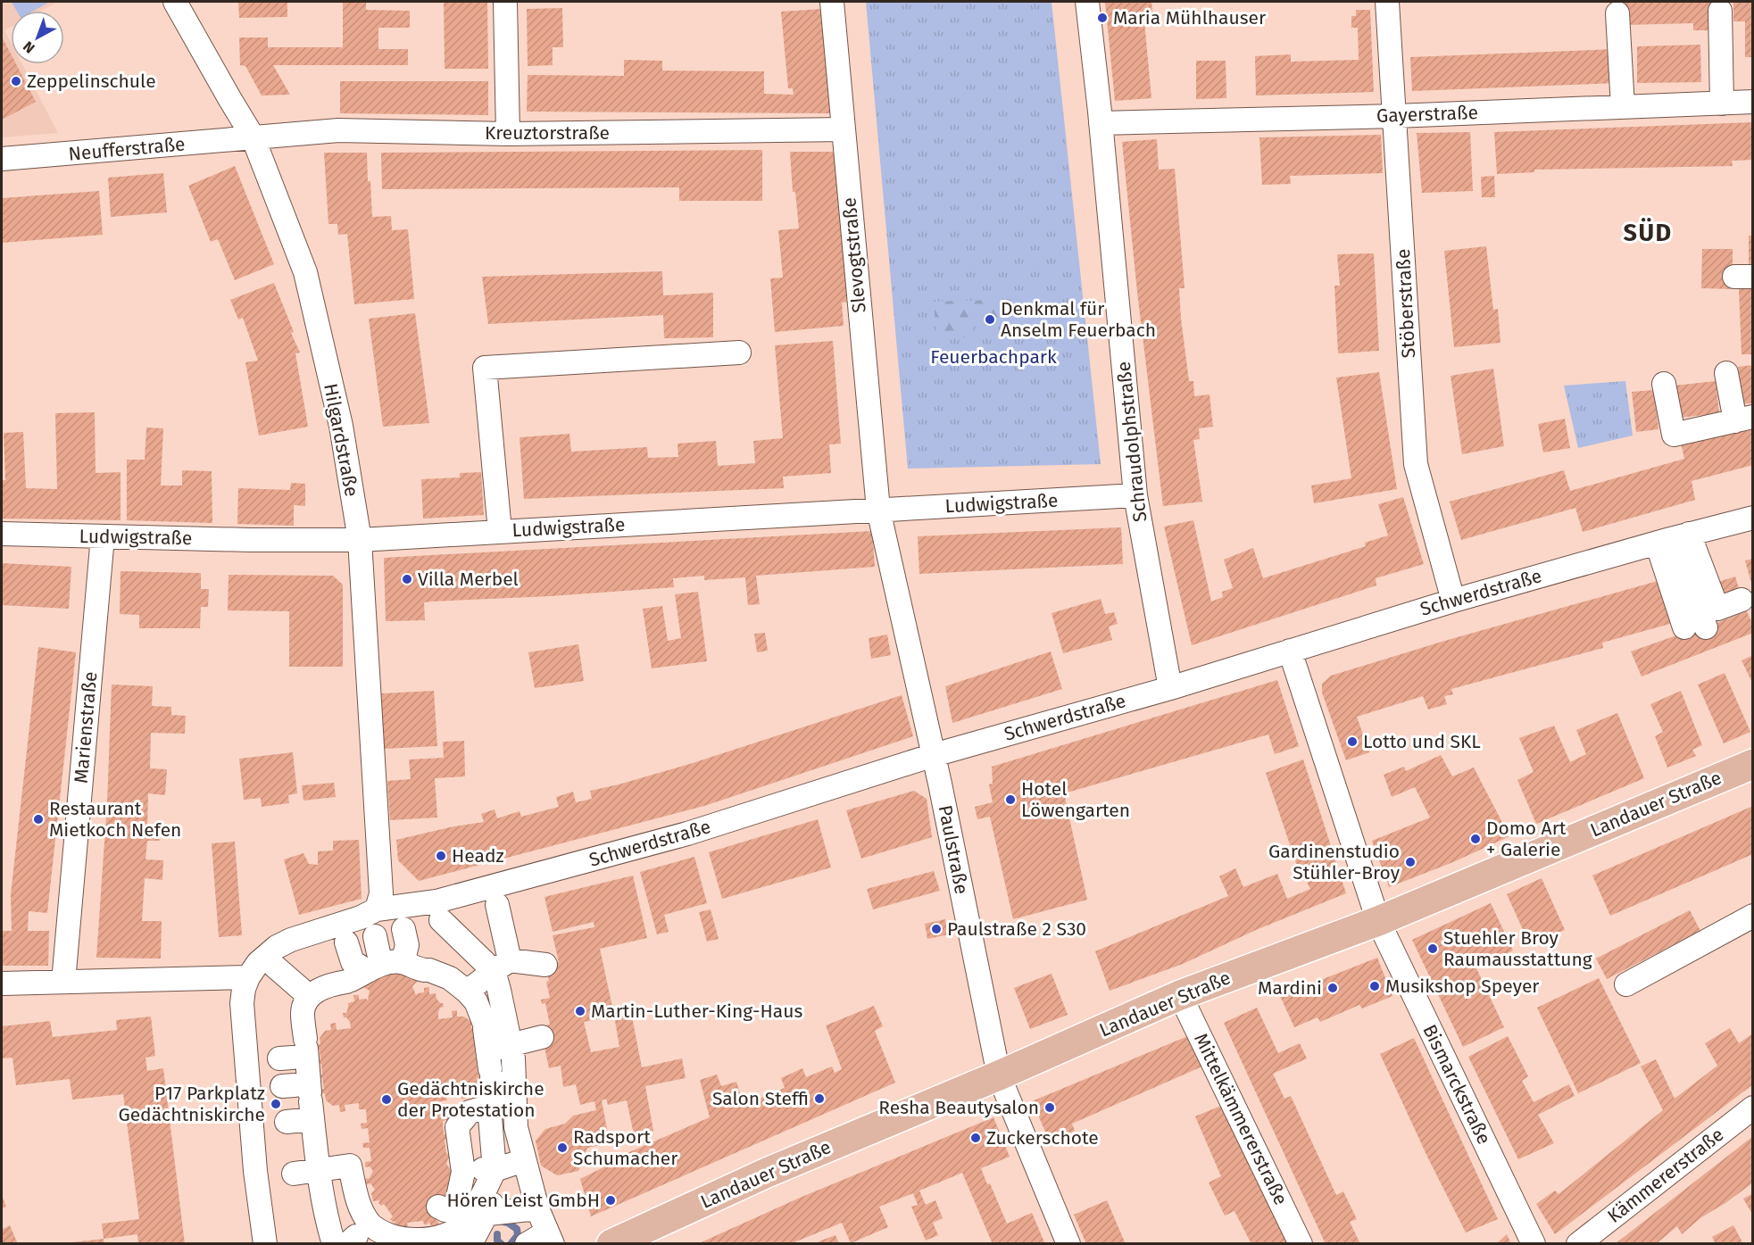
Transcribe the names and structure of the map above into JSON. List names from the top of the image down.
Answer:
{
  "streets": {
    "main road": ["Landauer Straße"],
    "street": [
      "Gayerstraße",
      "Kreuztorstraße",
      "Neufferstraße",
      "Slevogtstraße",
      "Stöberstraße",
      "Hilgardstraße",
      "Schraudolphstraße",
      "Ludwigstraße",
      "Schwerdstraße",
      "Marienstraße",
      "Paulstraße",
      "Bismarckstraße",
      "Mittelkämmererstraße",
      "Kämmererstraße"
    ]
  },
  "crossings": [
    ["Gayerstraße", "Stöberstraße"],
    ["Gayerstraße", "Schraudolphstraße"],
    ["Kreuztorstraße", "Neufferstraße"],
    ["Kreuztorstraße", "Slevogtstraße"],
    ["Kreuztorstraße", "Hilgardstraße"],
    ["Neufferstraße", "Hilgardstraße"],
    ["Slevogtstraße", "Ludwigstraße"],
    ["Slevogtstraße", "Paulstraße"],
    ["Stöberstraße", "Schwerdstraße"],
    ["Hilgardstraße", "Ludwigstraße"],
    ["Hilgardstraße", "Schwerdstraße"],
    ["Schraudolphstraße", "Ludwigstraße"],
    ["Schraudolphstraße", "Schwerdstraße"],
    ["Ludwigstraße", "Marienstraße"],
    ["Ludwigstraße", "Paulstraße"],
    ["Schwerdstraße", "Paulstraße"],
    ["Schwerdstraße", "Bismarckstraße"],
    ["Landauer Straße", "Paulstraße"],
    ["Landauer Straße", "Bismarckstraße"],
    ["Landauer Straße", "Mittelkämmererstraße"]
  ],
  "districts": ["SÜD"],
  "parks": ["Feuerbachpark"],
  "places": [
    "Maria Mühlhauser",
    "Zeppelinschule",
    "Denkmal für Anselm Feuerbach",
    "Villa Merbel",
    "Lotto und SKL",
    "Hotel Löwengarten",
    "Restaurant Mietkoch Nefen",
    "Domo Art + Galerie",
    "Headz",
    "Gardinenstudio Stühler-Broy",
    "Paulstraße 2 S30",
    "Stuehler Broy Raumausstattung",
    "Musikshop Speyer",
    "Mardini",
    "Martin-Luther-King-Haus",
    "Salon Steffi",
    "Gedächtniskirche der Protestation",
    "P17 Parkplatz Gedächtniskirche",
    "Resha Beautysalon",
    "Zuckerschote",
    "Radsport Schumacher",
    "Hören Leist GmbH"
  ],
  "north": "bottom left"
}
